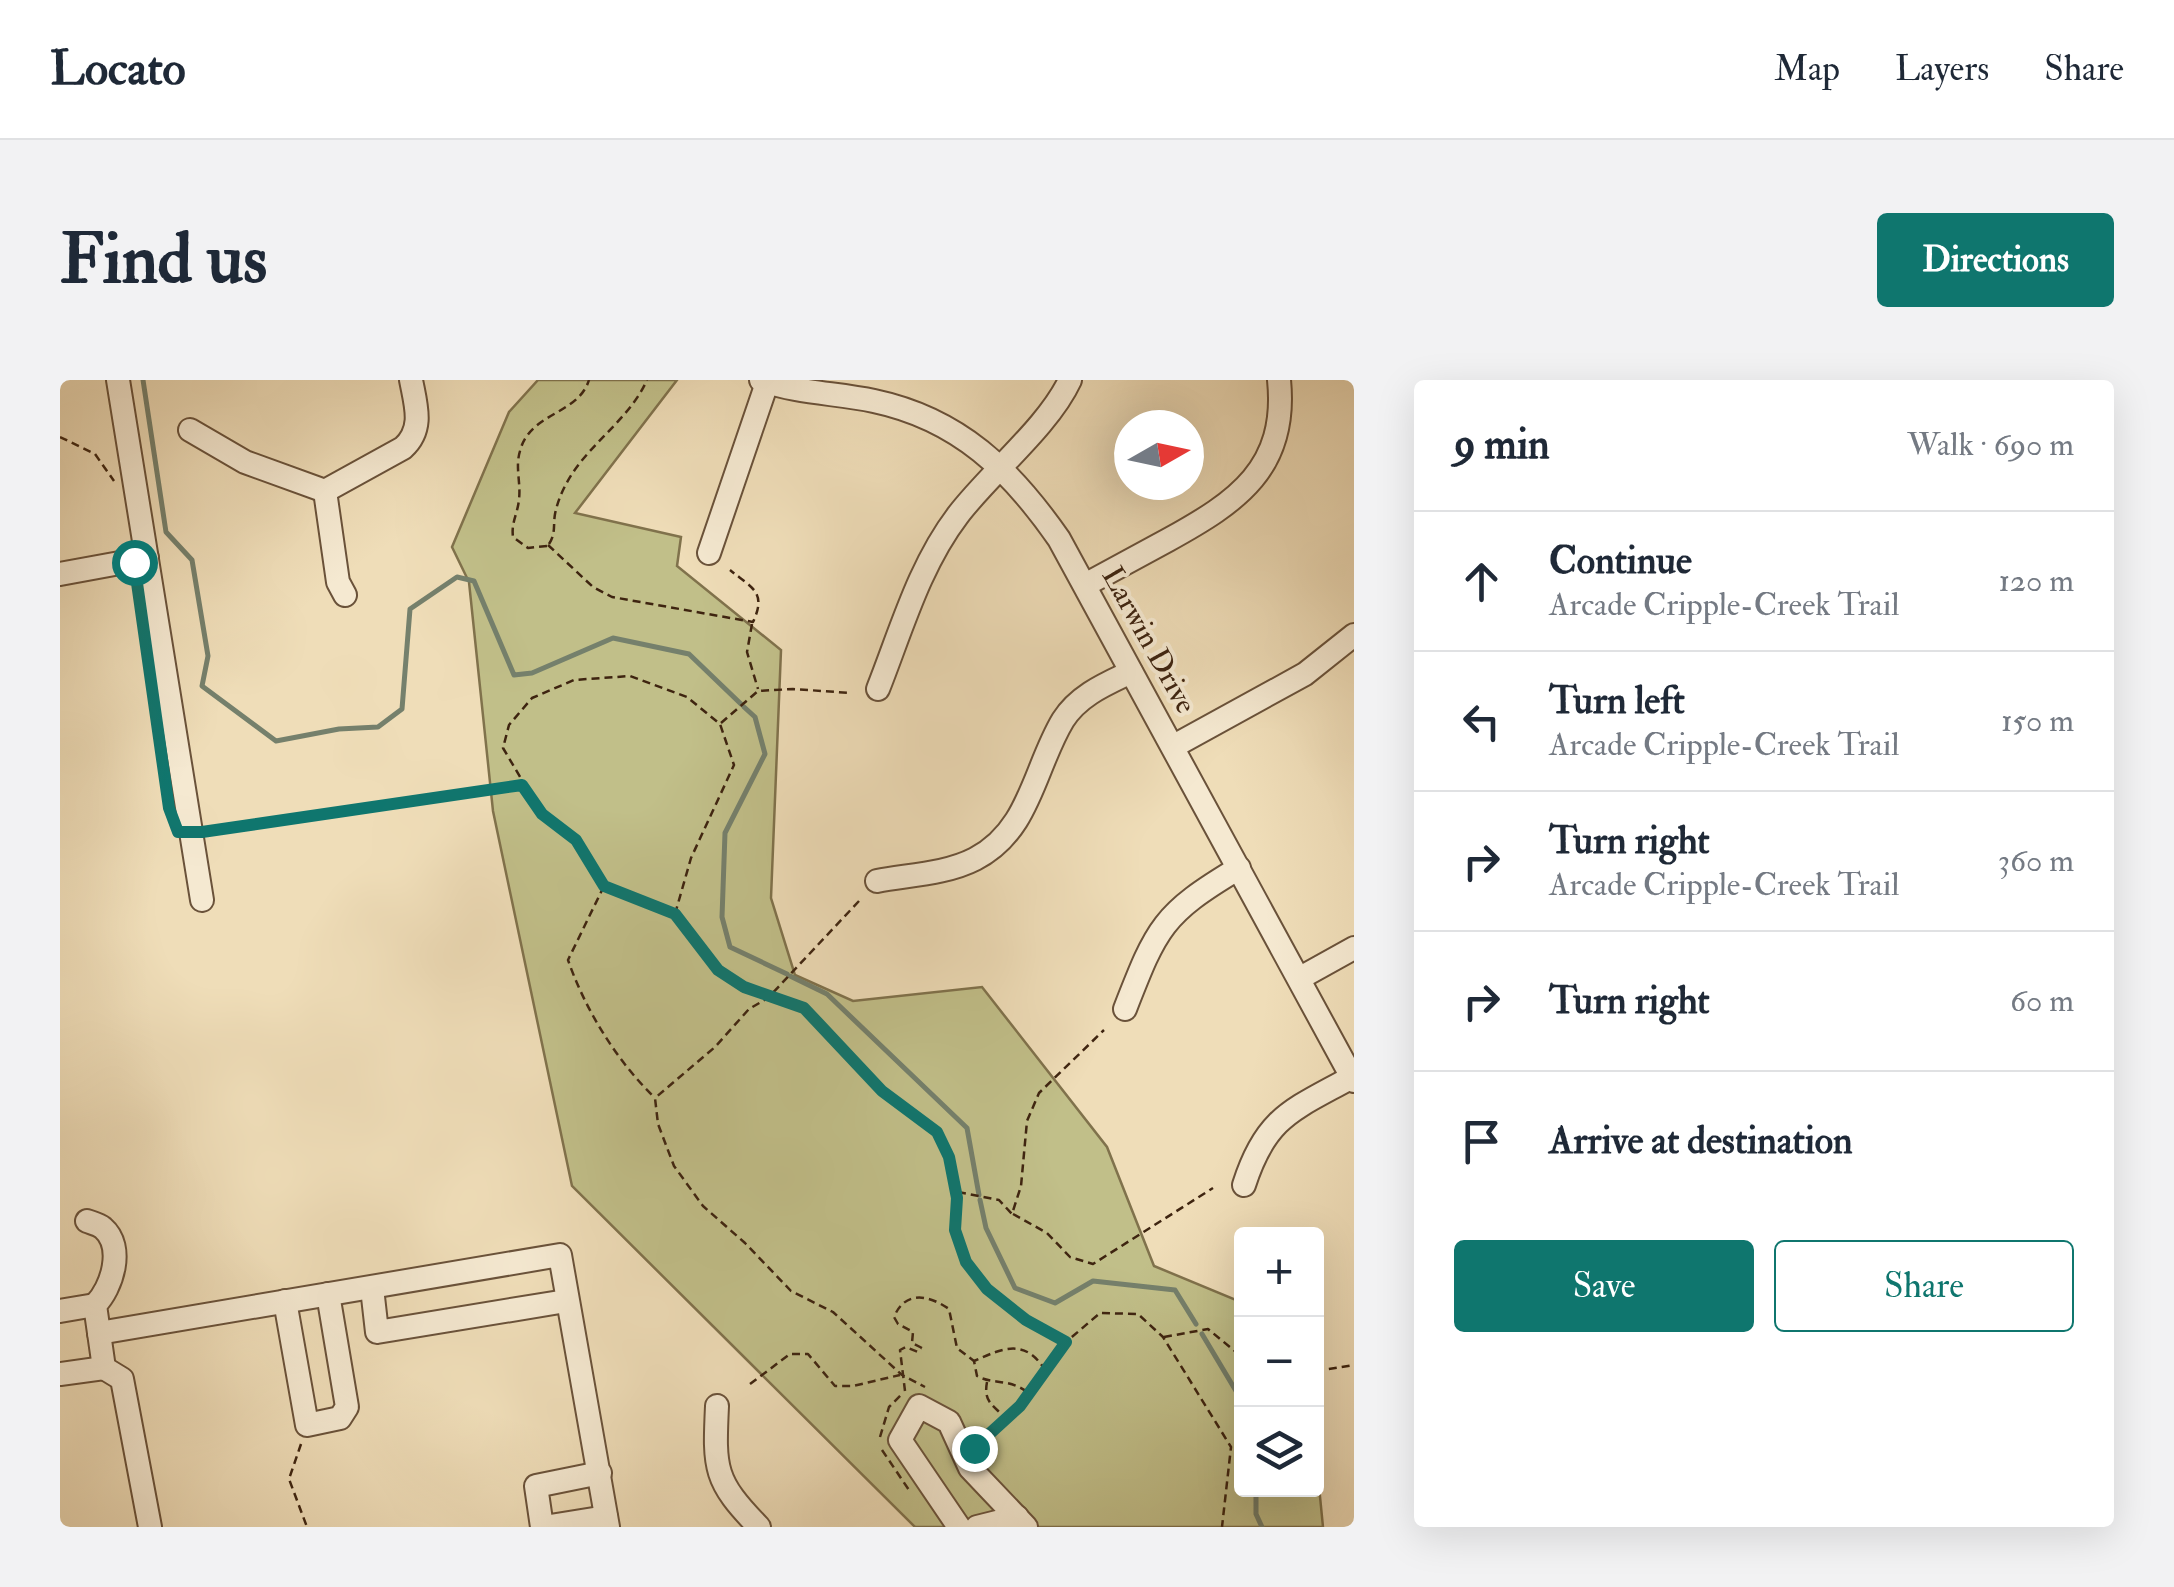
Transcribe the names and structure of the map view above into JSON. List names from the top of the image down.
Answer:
{
  "streets": {
    "street": ["Larwin Drive"]
  },
  "north": "right",
  "page": {
    "header": "Locato",
    "nav": ["Map", "Layers", "Share"],
    "buttons": [
      "Directions",
      ["Save", "Share"]
    ],
    "title": "Find us",
    "heading": ["9 min", "Walk · 690 m"],
    "list": [
      ["Continue", "Arcade Cripple-Creek Trail", "120 m"],
      ["Turn left", "Arcade Cripple-Creek Trail", "150 m"],
      ["Turn right", "Arcade Cripple-Creek Trail", "360 m"],
      ["Turn right", "60 m"],
      "Arrive at destination"
    ],
    "map_buttons": ["+", "−"]
  }
}
